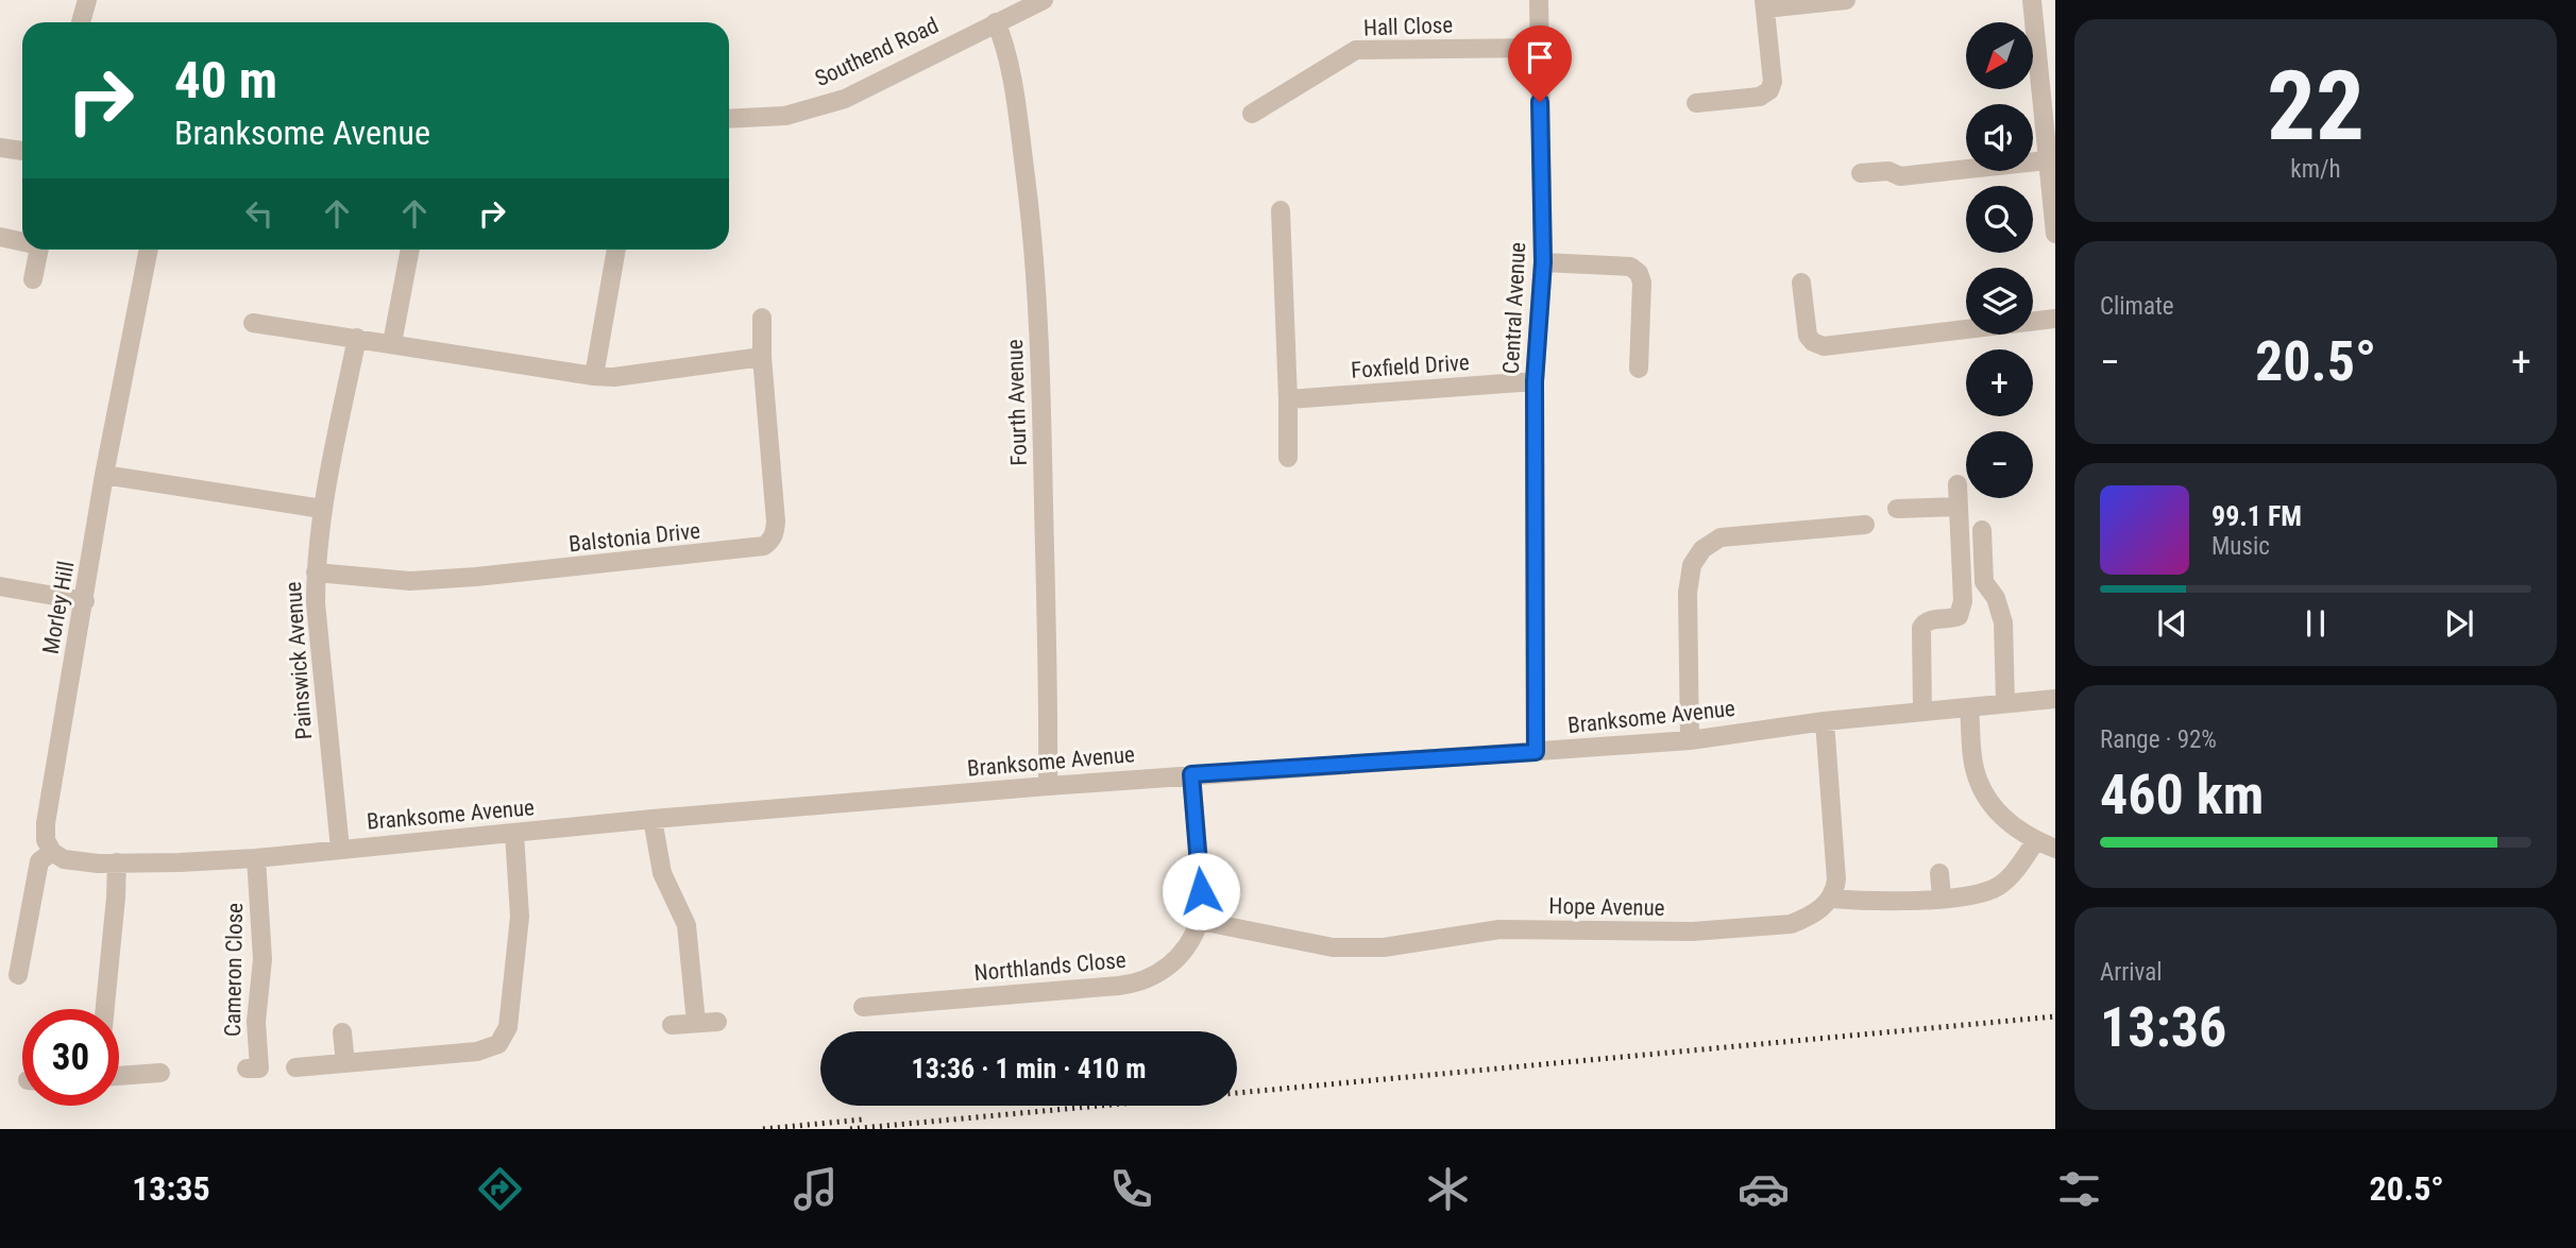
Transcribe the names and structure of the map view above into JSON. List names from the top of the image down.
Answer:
{
  "streets": {
    "street": [
      "Hall Close",
      "Southend Road",
      "Central Avenue",
      "Foxfield Drive",
      "Fourth Avenue",
      "Balstonia Drive",
      "Morley Hill",
      "Painswick Avenue",
      "Branksome Avenue",
      "Hope Avenue",
      "Northlands Close",
      "Cameron Close"
    ]
  },
  "crossings": [
    ["Hall Close", "Central Avenue"],
    ["Southend Road", "Fourth Avenue"],
    ["Central Avenue", "Foxfield Drive"],
    ["Central Avenue", "Branksome Avenue"],
    ["Fourth Avenue", "Branksome Avenue"],
    ["Balstonia Drive", "Painswick Avenue"],
    ["Morley Hill", "Branksome Avenue"],
    ["Painswick Avenue", "Branksome Avenue"],
    ["Branksome Avenue", "Northlands Close"],
    ["Branksome Avenue", "Cameron Close"],
    ["Hope Avenue", "Northlands Close"]
  ],
  "north": "bottom left",
  "page": {
    "tile": [
      ["22", "km/h"],
      "Climate",
      ["Range · 92%", "460 km"],
      ["Arrival", "13:36"]
    ],
    "map_buttons": ["+", "−"],
    "turn": ["40 m", "Branksome Avenue"],
    "heat": ["−", "20.5°", "+"],
    "song": ["99.1 FM", "Music"],
    "limit": "30",
    "trip": "13:36 · 1 min · 410 m",
    "tabs": ["13:35", "20.5°"]
  }
}
